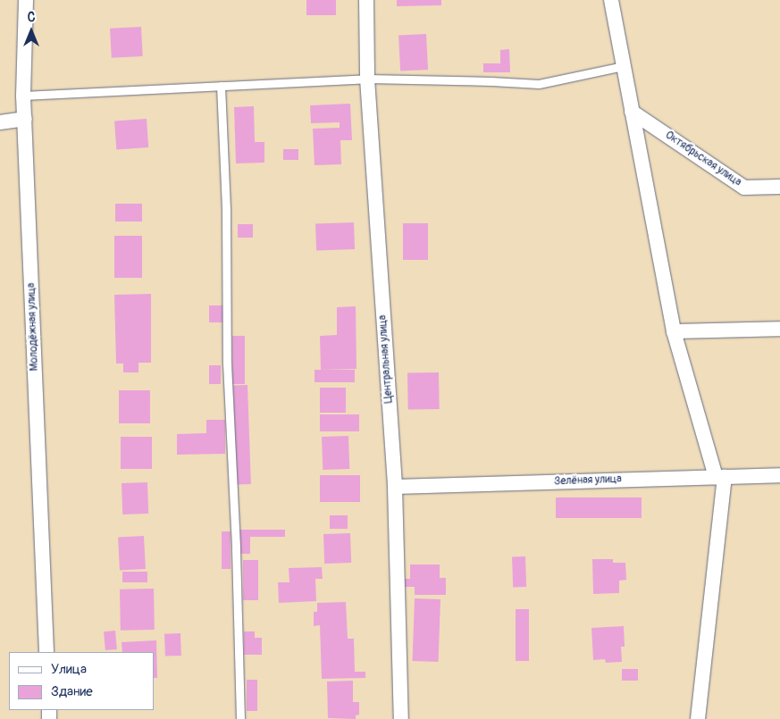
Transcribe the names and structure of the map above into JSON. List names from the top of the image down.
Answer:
{
  "streets": {
    "street": [
      "Октябрьская улица",
      "Молодёжная улица",
      "Центральная улица",
      "Зелёная улица"
    ]
  },
  "crossings": [
    ["Центральная улица", "Зелёная улица"]
  ],
  "legend": ["Улица", "Здание"],
  "north": "top"
}
